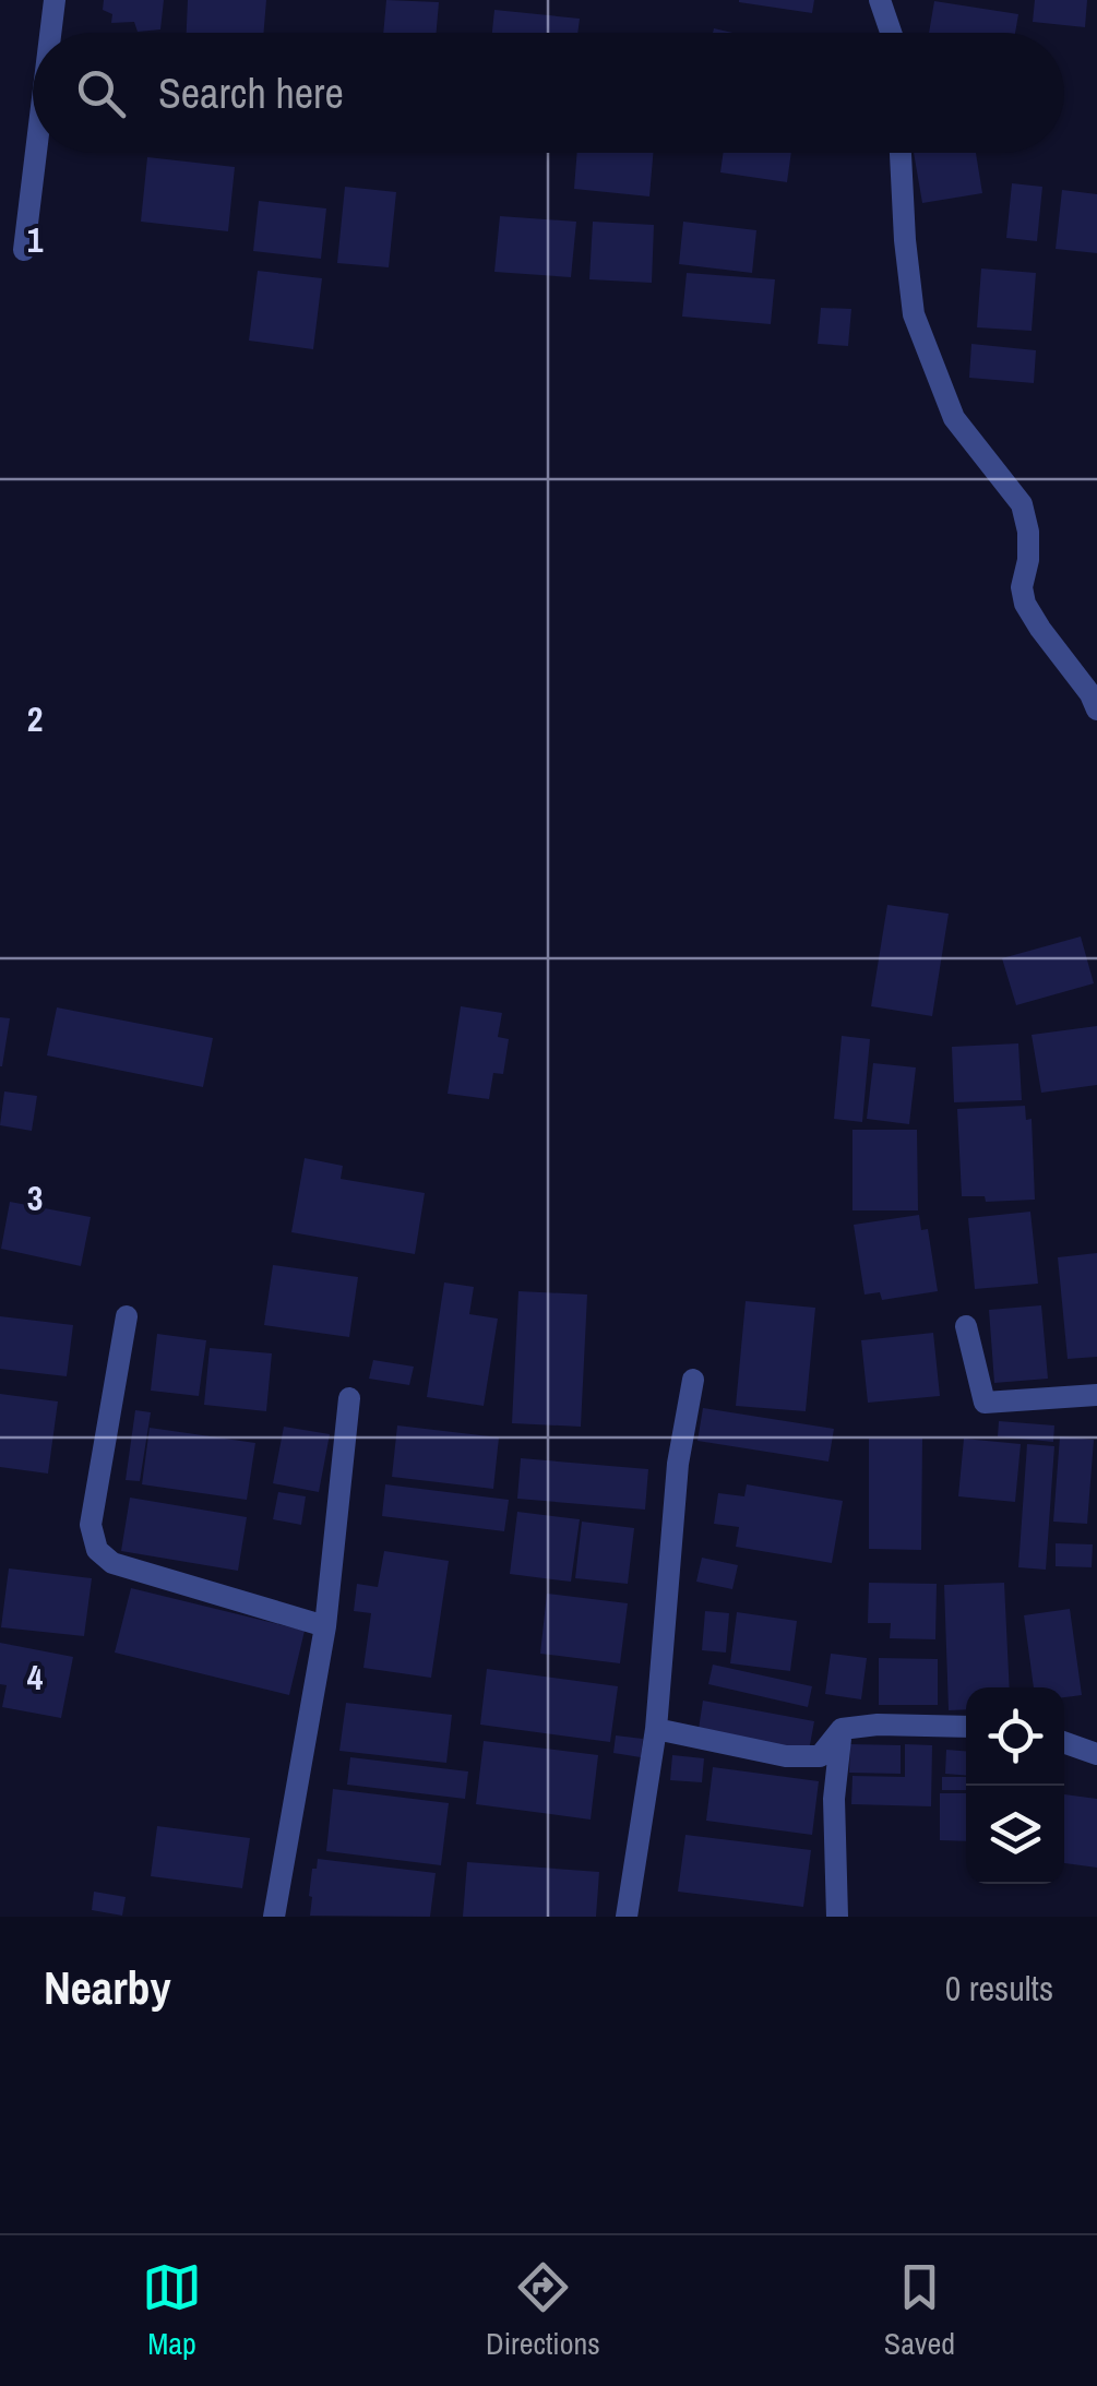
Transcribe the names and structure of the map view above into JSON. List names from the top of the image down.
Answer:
{
  "page": {
    "search": "Search here",
    "heading": ["Nearby", "0 results"],
    "nav": ["Map", "Directions", "Saved"]
  },
  "grid": {
    "rows": [
      "1",
      "2",
      "3",
      "4"
    ]
  }
}
